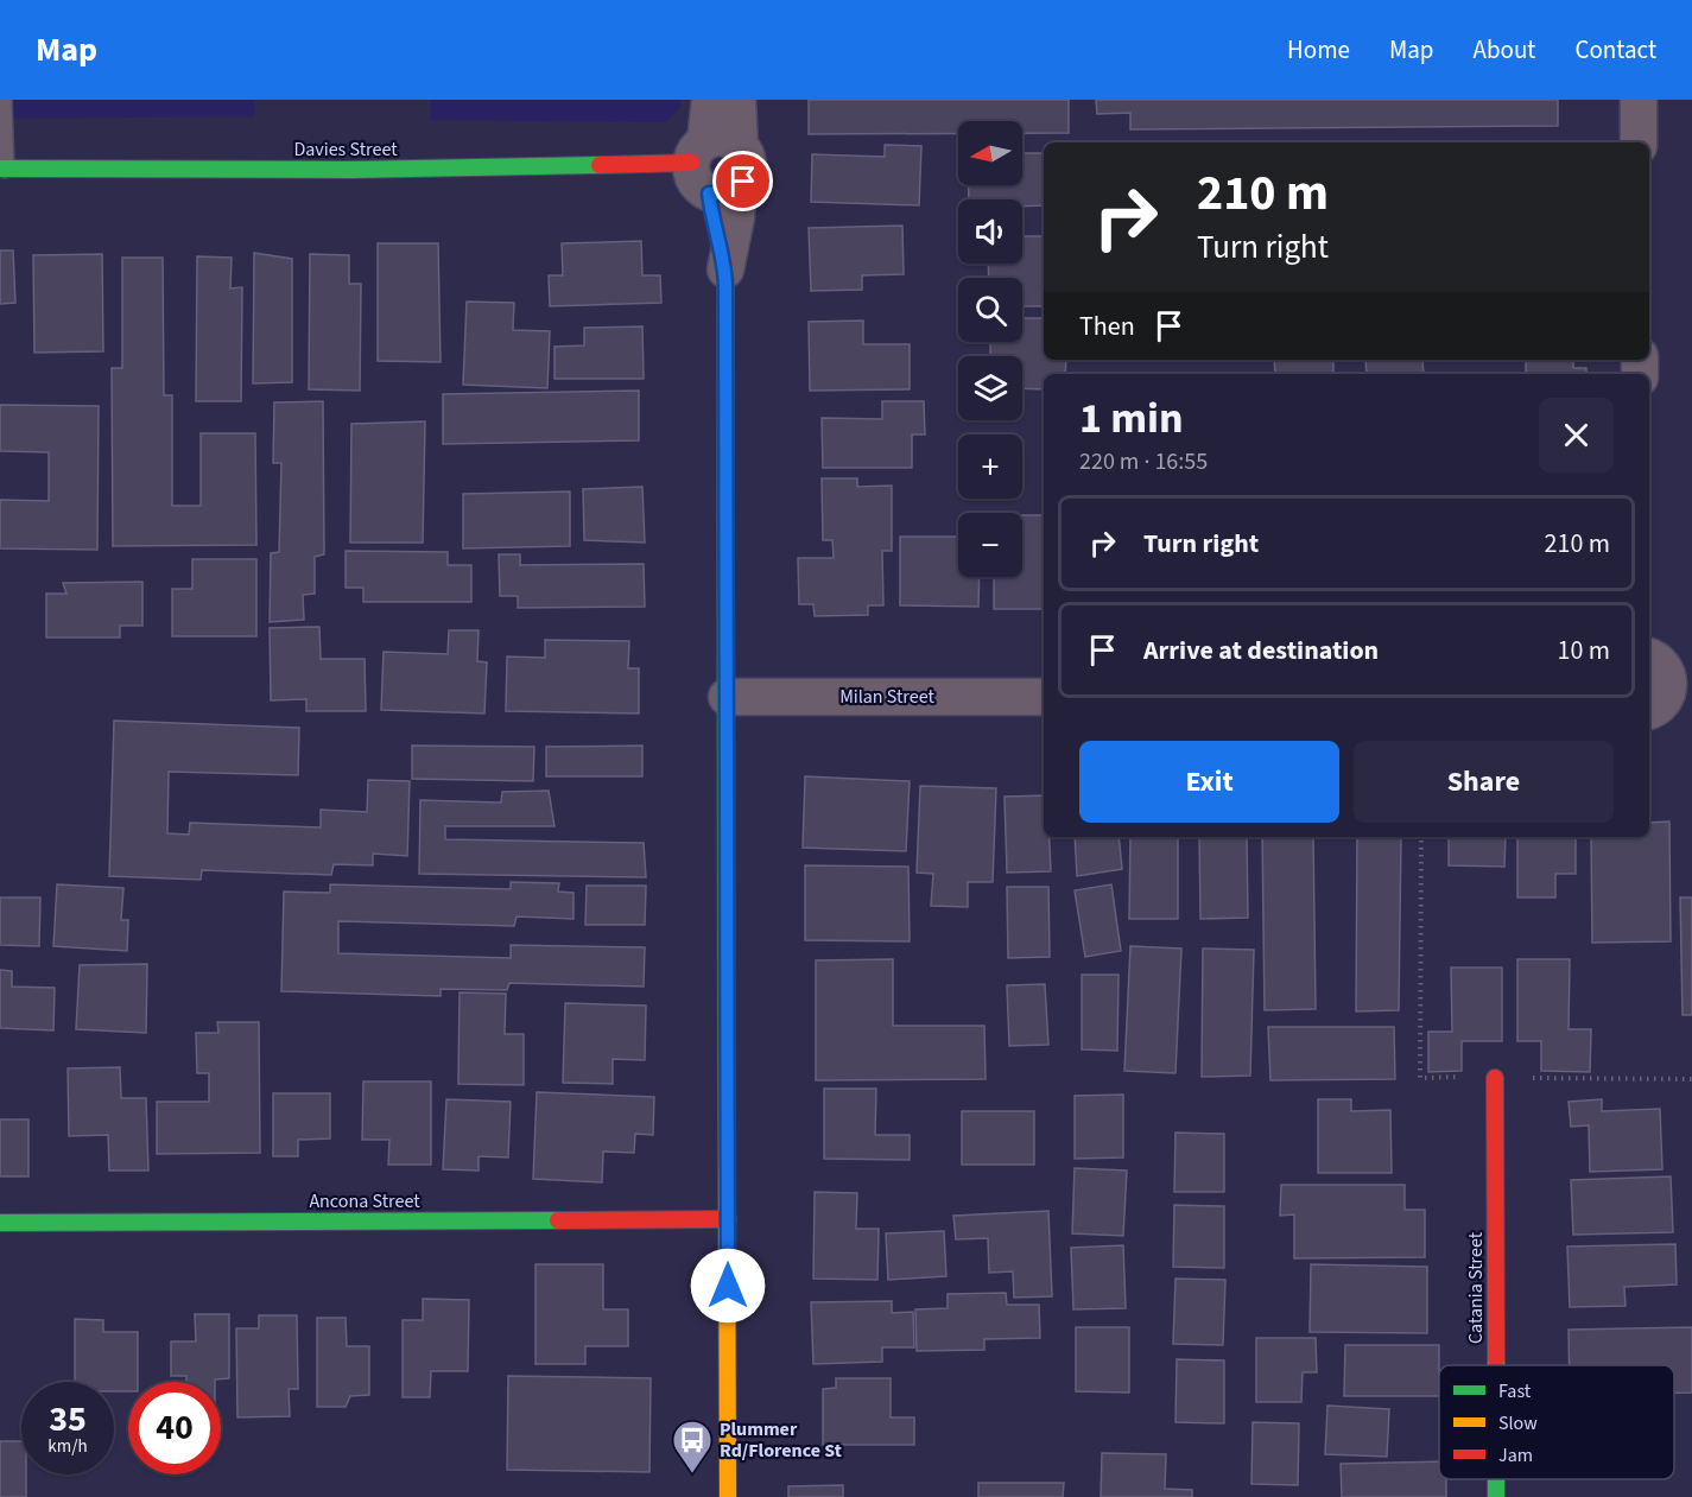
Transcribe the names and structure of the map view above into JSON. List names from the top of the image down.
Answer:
{
  "streets": {
    "street": [
      "Davies Street",
      "Milan Street",
      "Ancona Street",
      "Catania Street"
    ]
  },
  "places": {
    "bus stop": ["Plummer Rd/Florence St"]
  },
  "legend": ["Fast", "Slow", "Jam"],
  "north": "left",
  "page": {
    "header": "Map",
    "nav": [
      "Home",
      "Map",
      "About",
      "Contact"
    ],
    "map_buttons": ["+", "−"],
    "turn": ["210 m", "Turn right"],
    "then": "Then",
    "heading": ["1 min", "220 m · 16:55"],
    "list": [
      {
        "name": "Turn right",
        "value": "210 m"
      },
      {
        "name": "Arrive at destination",
        "value": "10 m"
      }
    ],
    "buttons": ["Exit", "Share"],
    "speed": "35 km/h",
    "limit": "40"
  }
}
